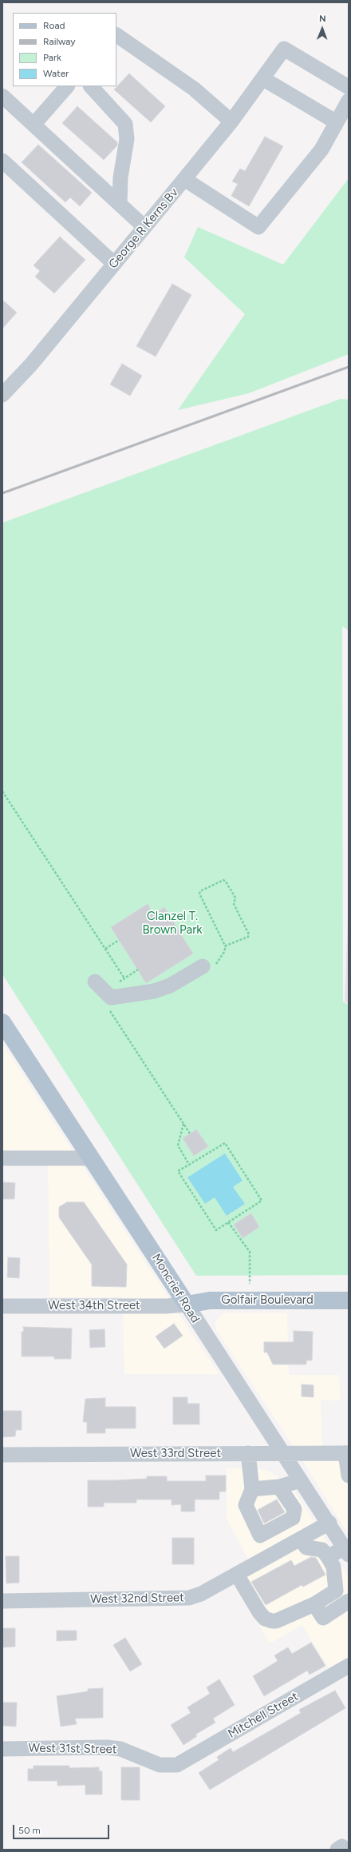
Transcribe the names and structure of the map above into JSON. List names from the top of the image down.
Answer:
{
  "streets": {
    "main road": ["Moncrief Road", "Golfair Boulevard"],
    "street": [
      "George R Kerns Bv",
      "West 34th Street",
      "West 33rd Street",
      "West 32nd Street",
      "Mitchell Street",
      "West 31st Street"
    ]
  },
  "crossings": [
    ["Moncrief Road", "Golfair Boulevard"],
    ["Moncrief Road", "West 34th Street"],
    ["Moncrief Road", "West 33rd Street"],
    ["Moncrief Road", "West 32nd Street"],
    ["Golfair Boulevard", "West 34th Street"],
    ["Mitchell Street", "West 31st Street"]
  ],
  "parks": ["Clanzel T. Brown Park"],
  "legend": [
    "Road",
    "Railway",
    "Park",
    "Water"
  ],
  "scale_bar": "50 m",
  "north": "top"
}
